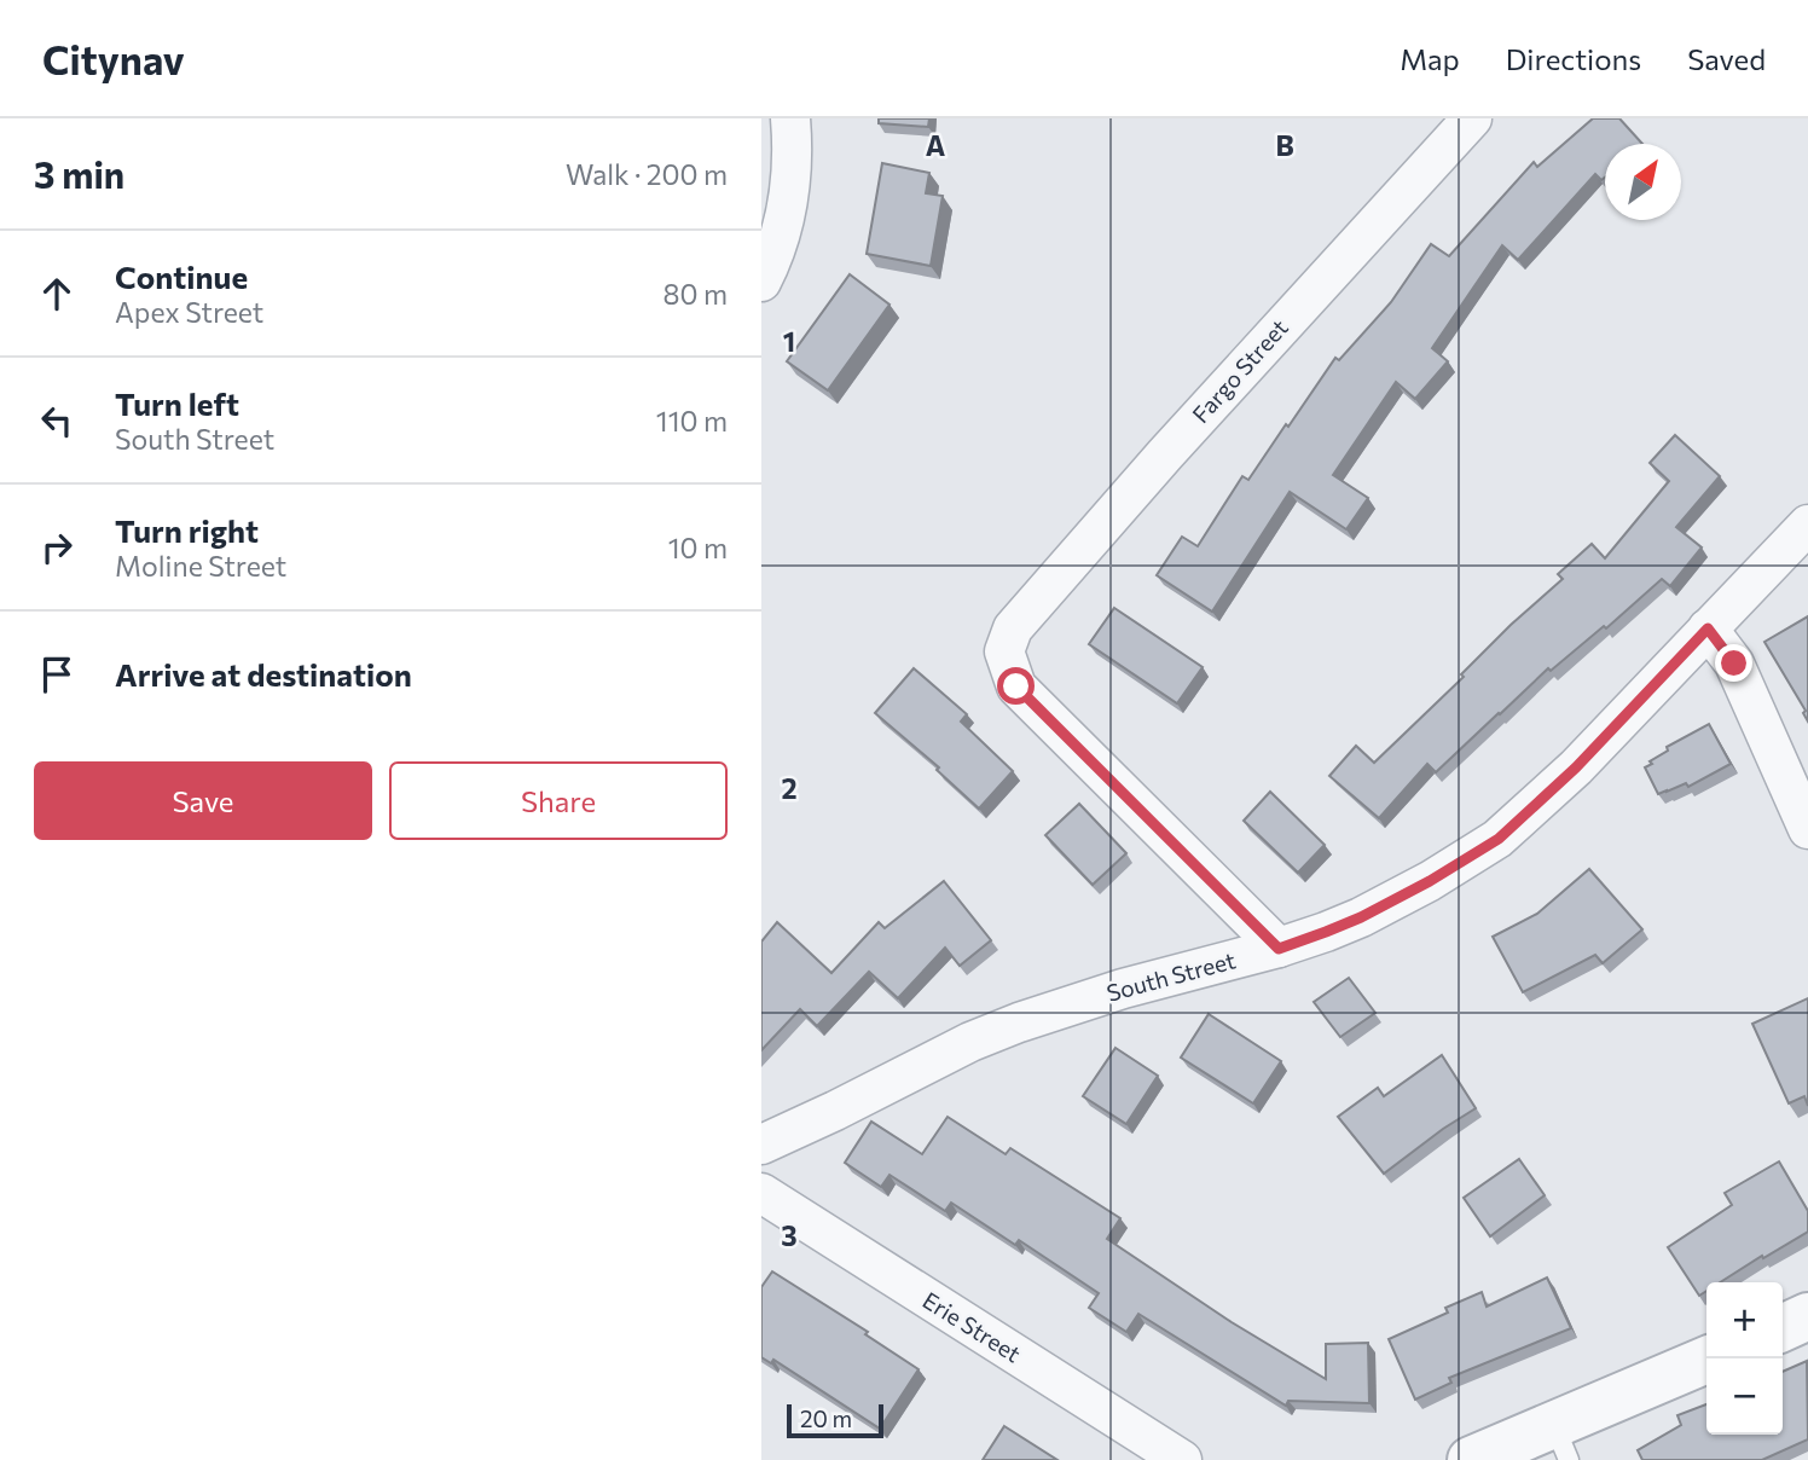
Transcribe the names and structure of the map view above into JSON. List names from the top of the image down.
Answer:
{
  "streets": {
    "street": ["Fargo Street", "South Street", "Erie Street"]
  },
  "crossings": [
    ["Fargo Street", "South Street"]
  ],
  "scale_bar": "20 m",
  "north": "top right",
  "page": {
    "header": "Citynav",
    "nav": ["Map", "Directions", "Saved"],
    "heading": ["3 min", "Walk · 200 m"],
    "list": [
      ["Continue", "Apex Street", "80 m"],
      ["Turn left", "South Street", "110 m"],
      ["Turn right", "Moline Street", "10 m"],
      "Arrive at destination"
    ],
    "buttons": ["Save", "Share"],
    "map_buttons": ["+", "−"],
    "scale": "20 m"
  },
  "grid": {
    "columns": ["A", "B"],
    "rows": ["1", "2", "3"]
  }
}
